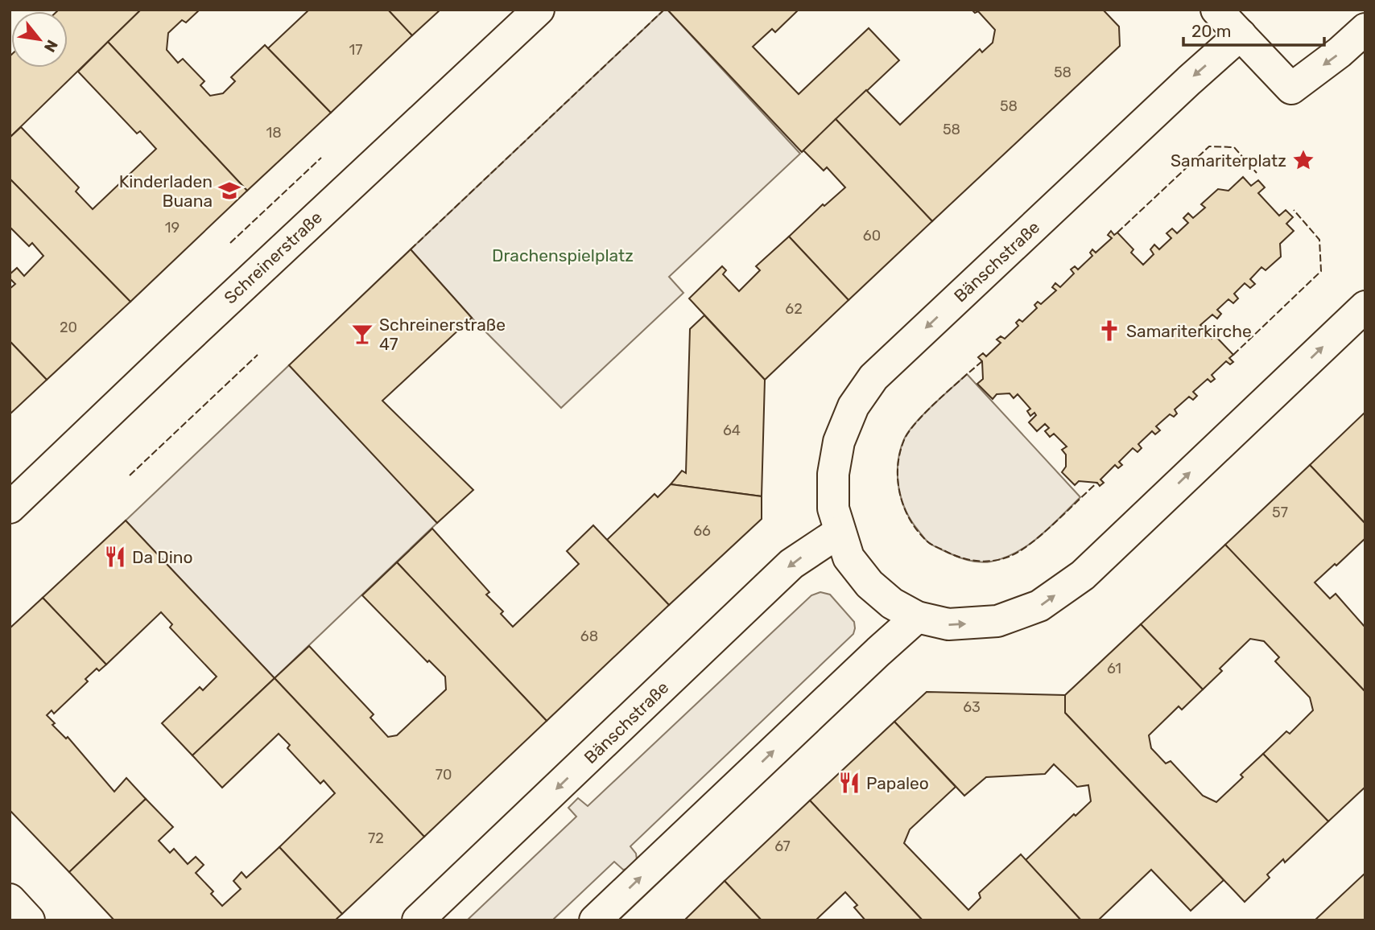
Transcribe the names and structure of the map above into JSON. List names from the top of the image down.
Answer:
{
  "streets": {
    "street": ["Schreinerstraße", "Bänschstraße"]
  },
  "parks": ["Drachenspielplatz"],
  "places": {
    "place": ["Samariterplatz"],
    "school or university": ["Kinderladen Buana"],
    "church": ["Samariterkirche"],
    "bar": ["Schreinerstraße 47"],
    "restaurant": ["Da Dino", "Papaleo"]
  },
  "house_numbers": [
    "17",
    "58",
    "58",
    "58",
    "18",
    "19",
    "60",
    "62",
    "20",
    "64",
    "57",
    "66",
    "68",
    "61",
    "63",
    "70",
    "72",
    "67"
  ],
  "scale_bar": "20 m",
  "north": "bottom right"
}
